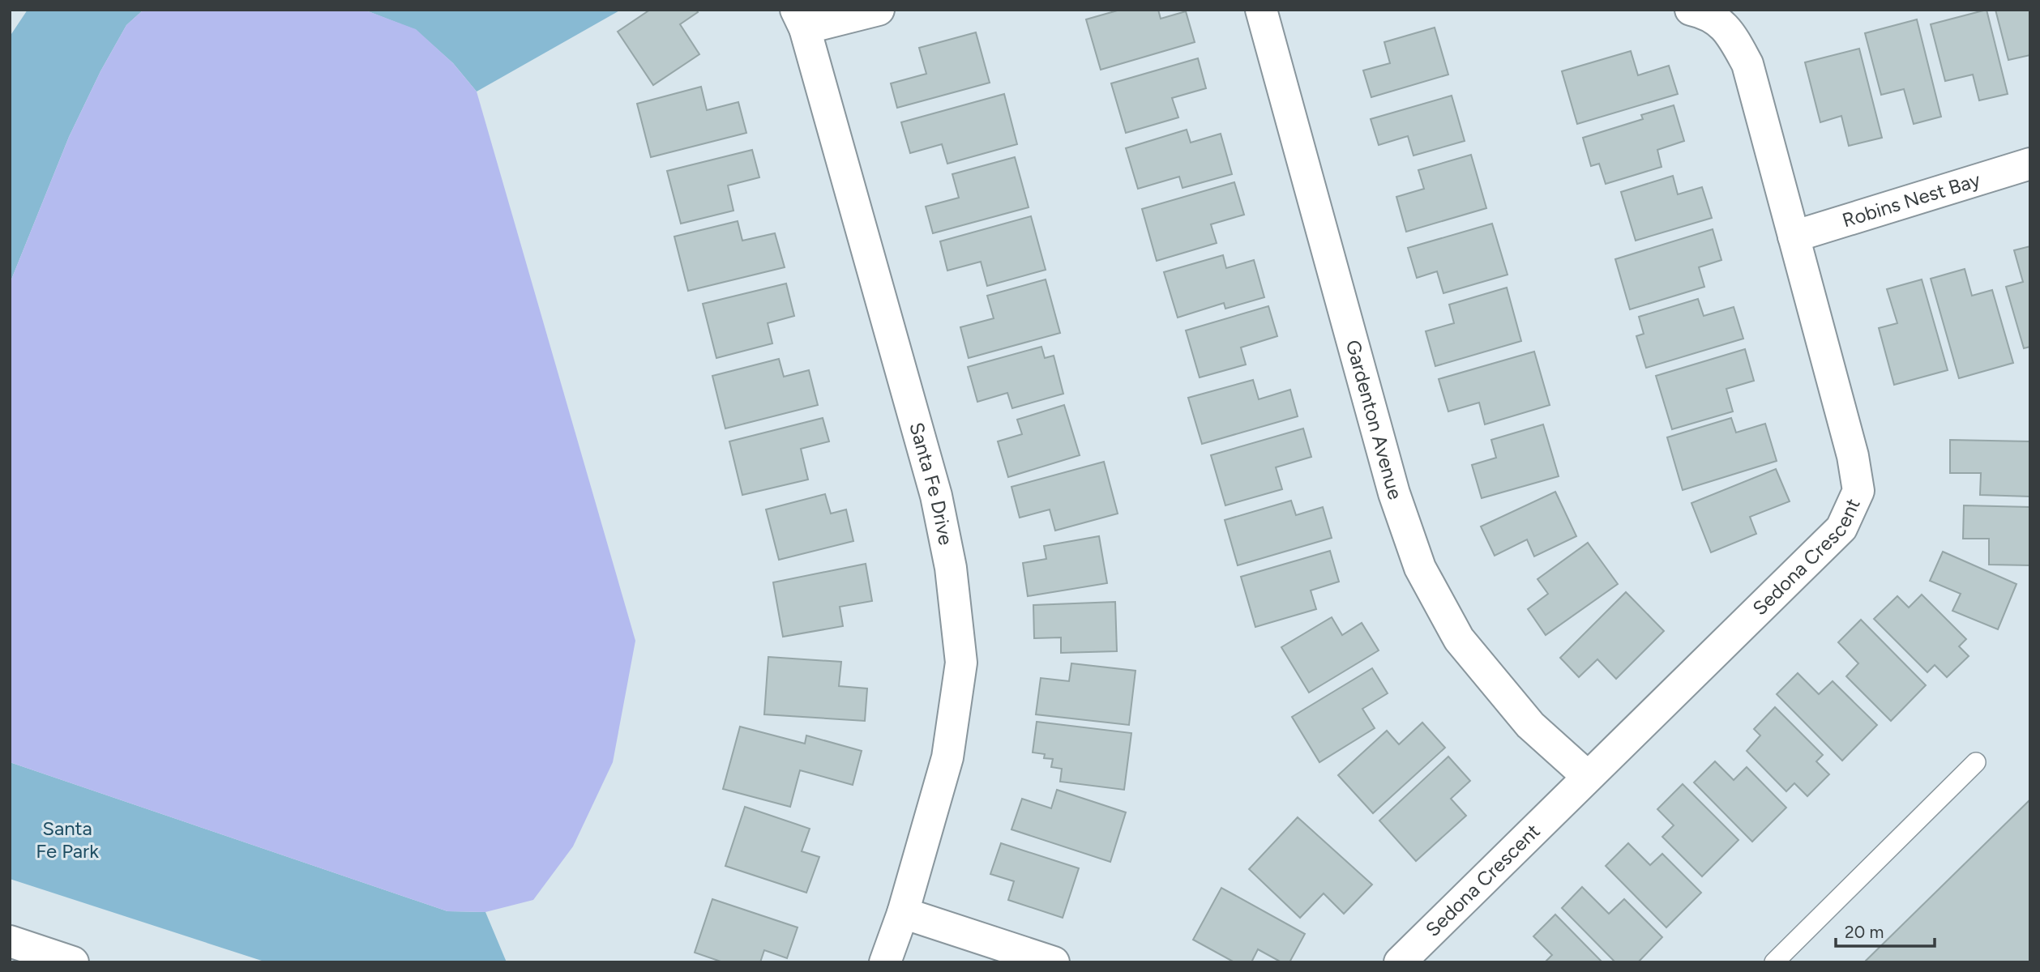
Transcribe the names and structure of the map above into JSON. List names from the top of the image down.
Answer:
{
  "streets": {
    "street": [
      "Robins Nest Bay",
      "Gardenton Avenue",
      "Santa Fe Drive",
      "Sedona Crescent"
    ]
  },
  "crossings": [
    ["Robins Nest Bay", "Sedona Crescent"],
    ["Gardenton Avenue", "Sedona Crescent"]
  ],
  "parks": ["Santa Fe Park"],
  "scale_bar": "20 m"
}
